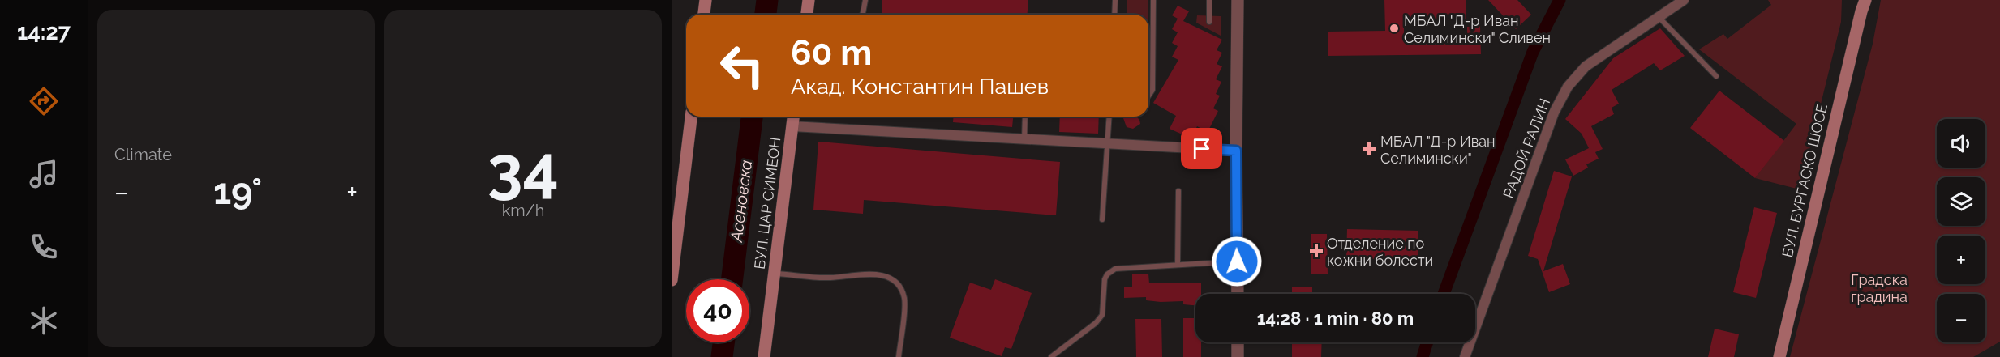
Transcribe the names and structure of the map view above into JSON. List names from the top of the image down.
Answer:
{
  "streets": {
    "main road": ["БУЛ. БУРГАСКО ШОСЕ", "БУЛ. ЦАР СИМЕОН"],
    "street": ["РАДОЙ РАЛИН"]
  },
  "water": ["Асеновска"],
  "parks": ["Градска градина"],
  "places": {
    "other": ["МБАЛ \"Д-р Иван Селимински\" Сливен"],
    "health": ["МБАЛ \"Д-р Иван Селимински\"", "Отделение по кожни болести"]
  },
  "page": {
    "tabs": "14:27",
    "tile": [
      "Climate",
      ["34", "km/h"]
    ],
    "turn": ["60 m", "Акад. Константин Пашев"],
    "map_buttons": ["+", "−"],
    "heat": ["−", "19°", "+"],
    "limit": "40",
    "trip": "14:28 · 1 min · 80 m"
  }
}
